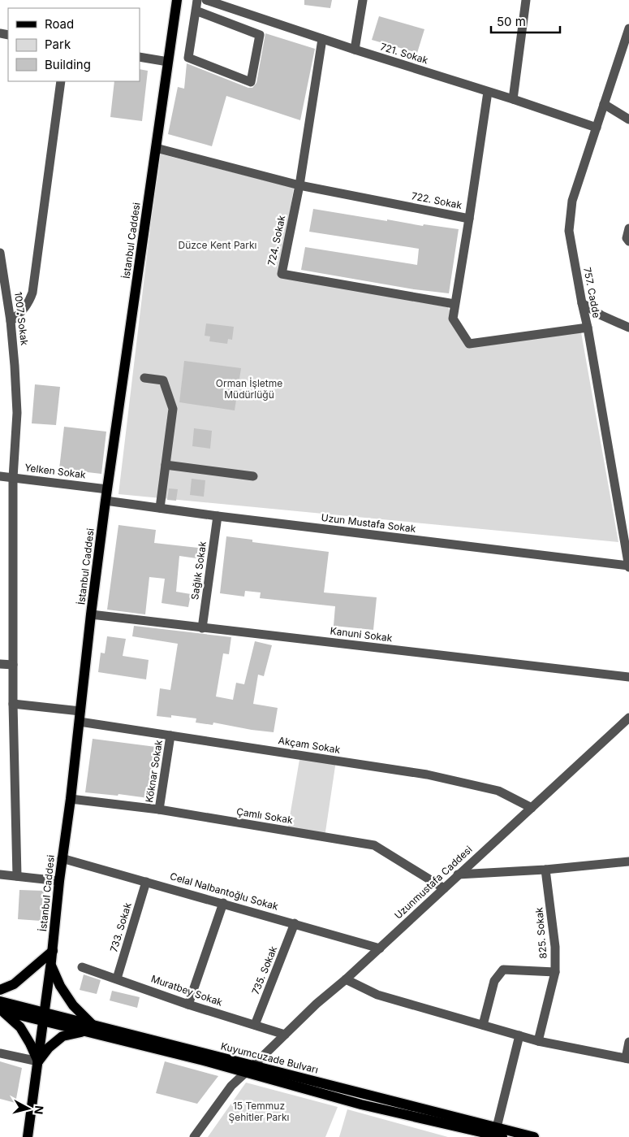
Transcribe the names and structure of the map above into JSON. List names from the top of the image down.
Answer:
{
  "streets": {
    "main road": ["İstanbul Caddesi", "Kuyumcuzade Bulvarı"],
    "street": [
      "721. Sokak",
      "722. Sokak",
      "724. Sokak",
      "757. Cadde",
      "1007. Sokak",
      "Yelken Sokak",
      "Uzun Mustafa Sokak",
      "Sağlık Sokak",
      "Kanuni Sokak",
      "Akçam Sokak",
      "Köknar Sokak",
      "Çamlı Sokak",
      "Uzunmustafa Caddesi",
      "Celal Nalbantoğlu Sokak",
      "733. Sokak",
      "825. Sokak",
      "735. Sokak",
      "Muratbey Sokak"
    ]
  },
  "crossings": [
    ["721. Sokak", "724. Sokak"],
    ["721. Sokak", "757. Cadde"],
    ["722. Sokak", "İstanbul Caddesi"],
    ["722. Sokak", "724. Sokak"],
    ["722. Sokak", "757. Cadde"],
    ["İstanbul Caddesi", "Yelken Sokak"],
    ["İstanbul Caddesi", "Uzun Mustafa Sokak"],
    ["İstanbul Caddesi", "Kanuni Sokak"],
    ["İstanbul Caddesi", "Akçam Sokak"],
    ["İstanbul Caddesi", "Çamlı Sokak"],
    ["İstanbul Caddesi", "Celal Nalbantoğlu Sokak"],
    ["İstanbul Caddesi", "Kuyumcuzade Bulvarı"],
    ["757. Cadde", "Uzun Mustafa Sokak"],
    ["1007. Sokak", "Yelken Sokak"],
    ["1007. Sokak", "Akçam Sokak"],
    ["Uzun Mustafa Sokak", "Sağlık Sokak"],
    ["Sağlık Sokak", "Kanuni Sokak"],
    ["Akçam Sokak", "Köknar Sokak"],
    ["Akçam Sokak", "Uzunmustafa Caddesi"],
    ["Köknar Sokak", "Çamlı Sokak"],
    ["Çamlı Sokak", "Uzunmustafa Caddesi"],
    ["Uzunmustafa Caddesi", "Celal Nalbantoğlu Sokak"],
    ["Uzunmustafa Caddesi", "Muratbey Sokak"],
    ["Uzunmustafa Caddesi", "Kuyumcuzade Bulvarı"],
    ["Celal Nalbantoğlu Sokak", "733. Sokak"],
    ["Celal Nalbantoğlu Sokak", "735. Sokak"],
    ["733. Sokak", "Muratbey Sokak"],
    ["735. Sokak", "Muratbey Sokak"]
  ],
  "parks": ["Düzce Kent Parkı", "Orman İşletme Müdürlüğü", "15 Temmuz Şehitler Parkı"],
  "legend": ["Road", "Park", "Building"],
  "scale_bar": "50 m",
  "north": "right"
}
